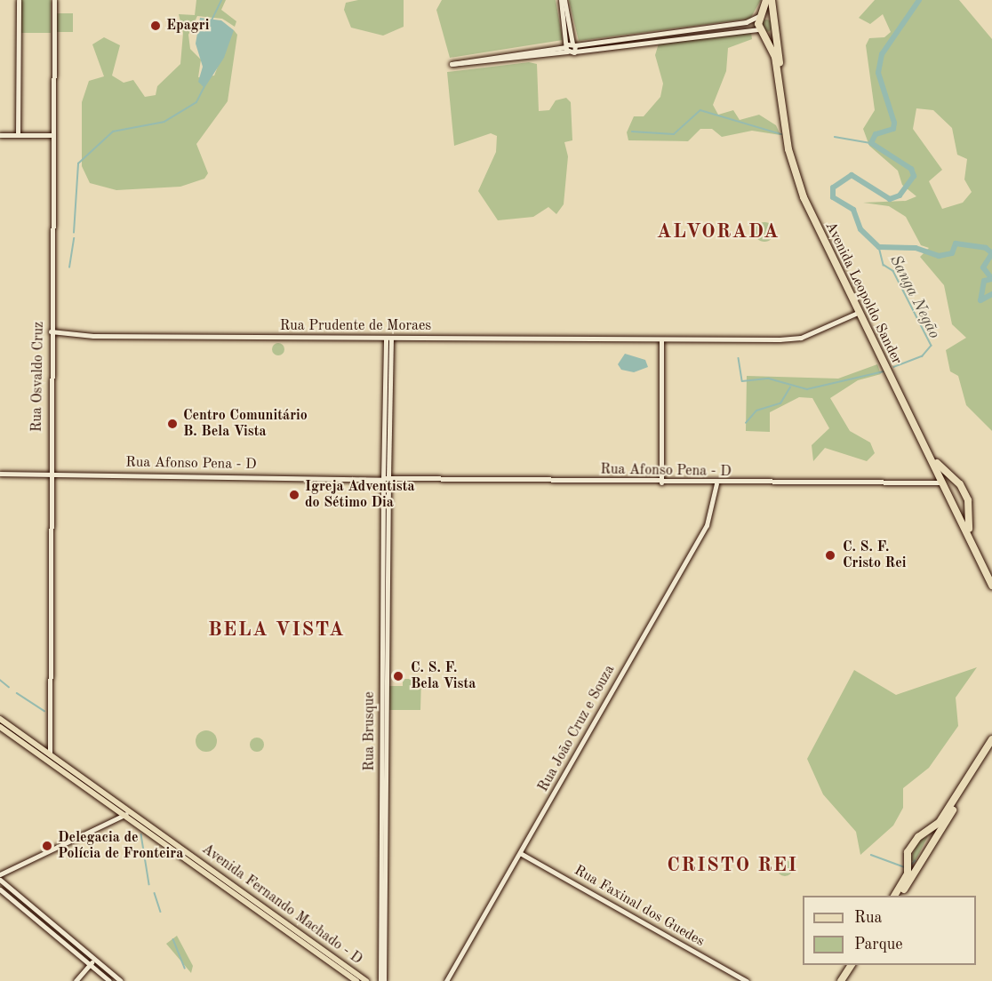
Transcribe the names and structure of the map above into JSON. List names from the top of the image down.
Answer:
{
  "streets": {
    "highway": ["Avenida Leopoldo Sander"],
    "main road": ["Avenida Fernando Machado - D"],
    "street": [
      "Rua Prudente de Moraes",
      "Rua Osvaldo Cruz",
      "Rua Afonso Pena - D",
      "Rua João Cruz e Souza",
      "Rua Brusque",
      "Rua Faxinal dos Guedes"
    ]
  },
  "crossings": [
    ["Avenida Leopoldo Sander", "Rua Prudente de Moraes"],
    ["Avenida Leopoldo Sander", "Rua Afonso Pena - D"],
    ["Rua Prudente de Moraes", "Rua Osvaldo Cruz"],
    ["Rua Prudente de Moraes", "Rua Brusque"],
    ["Rua Osvaldo Cruz", "Rua Afonso Pena - D"],
    ["Rua Osvaldo Cruz", "Avenida Fernando Machado - D"],
    ["Rua Afonso Pena - D", "Rua João Cruz e Souza"],
    ["Rua Afonso Pena - D", "Rua Brusque"],
    ["Rua João Cruz e Souza", "Rua Faxinal dos Guedes"]
  ],
  "districts": ["ALVORADA", "BELA VISTA", "CRISTO REI"],
  "water": ["Sanga Negão"],
  "places": [
    "Epagri",
    "Centro Comunitário B. Bela Vista",
    "Igreja Adventista do Sétimo Dia",
    "C. S. F. Cristo Rei",
    "C. S. F. Bela Vista",
    "Delegacia de Polícia de Fronteira"
  ],
  "legend": ["Rua", "Parque"]
}
